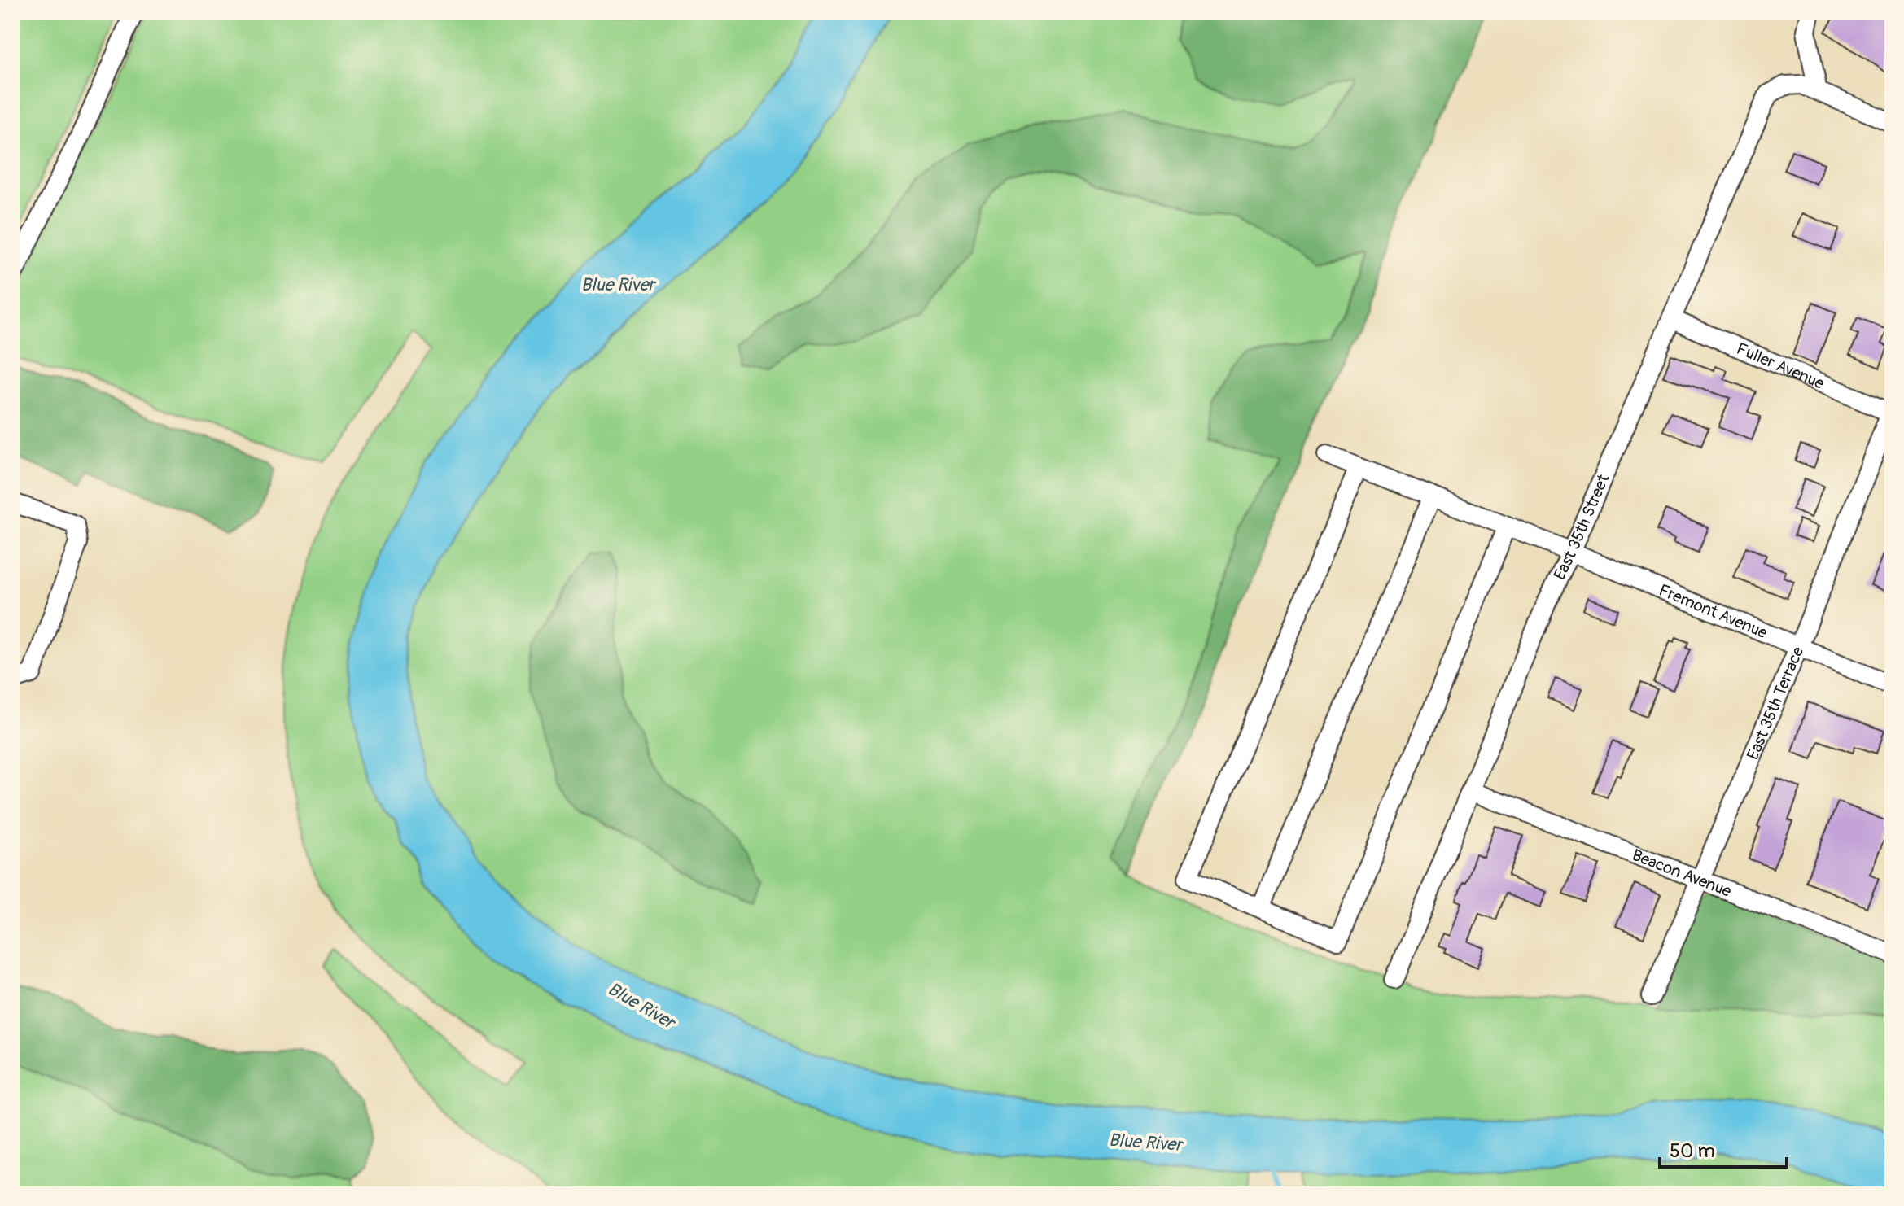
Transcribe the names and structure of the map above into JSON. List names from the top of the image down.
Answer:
{
  "streets": {
    "street": [
      "Fuller Avenue",
      "East 35th Street",
      "Fremont Avenue",
      "East 35th Terrace",
      "Beacon Avenue"
    ]
  },
  "crossings": [
    ["Fuller Avenue", "East 35th Street"],
    ["Fuller Avenue", "East 35th Terrace"],
    ["East 35th Street", "Fremont Avenue"],
    ["East 35th Street", "Beacon Avenue"],
    ["Fremont Avenue", "East 35th Terrace"],
    ["East 35th Terrace", "Beacon Avenue"]
  ],
  "water": ["Blue River"],
  "scale_bar": "50 m"
}
